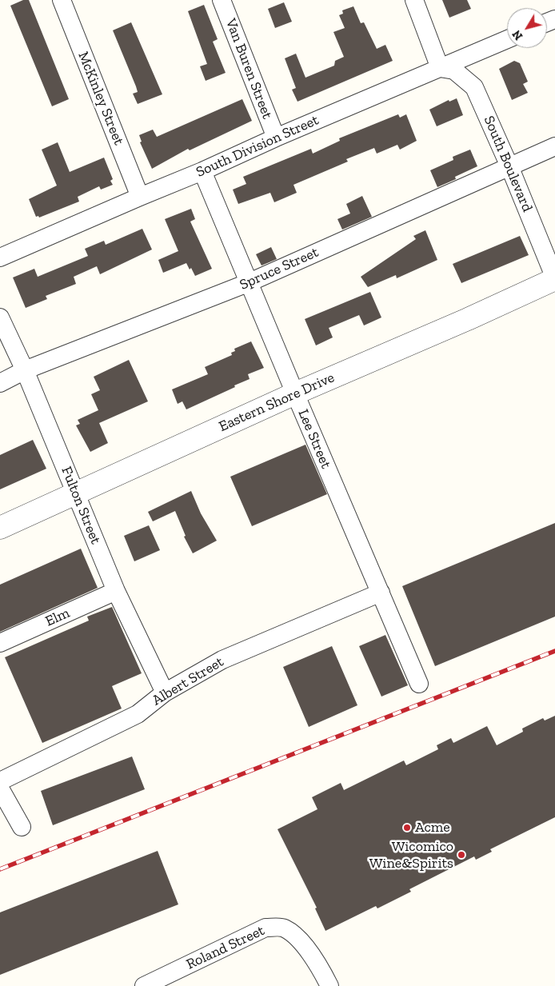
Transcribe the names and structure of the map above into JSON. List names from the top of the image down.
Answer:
{
  "streets": {
    "street": [
      "Van Buren Street",
      "McKinley Street",
      "South Division Street",
      "South Boulevard",
      "Spruce Street",
      "Eastern Shore Drive",
      "Lee Street",
      "Fulton Street",
      "Elm",
      "Albert Street",
      "Roland Street"
    ]
  },
  "crossings": [
    ["Van Buren Street", "South Division Street"],
    ["McKinley Street", "South Division Street"],
    ["South Division Street", "South Boulevard"],
    ["South Division Street", "Lee Street"],
    ["South Boulevard", "Spruce Street"],
    ["South Boulevard", "Eastern Shore Drive"],
    ["Spruce Street", "Lee Street"],
    ["Spruce Street", "Fulton Street"],
    ["Eastern Shore Drive", "Lee Street"],
    ["Eastern Shore Drive", "Fulton Street"],
    ["Lee Street", "Albert Street"],
    ["Fulton Street", "Elm"],
    ["Fulton Street", "Albert Street"]
  ],
  "places": ["Acme", "Wicomico Wine&Spirits"],
  "north": "bottom left"
}
